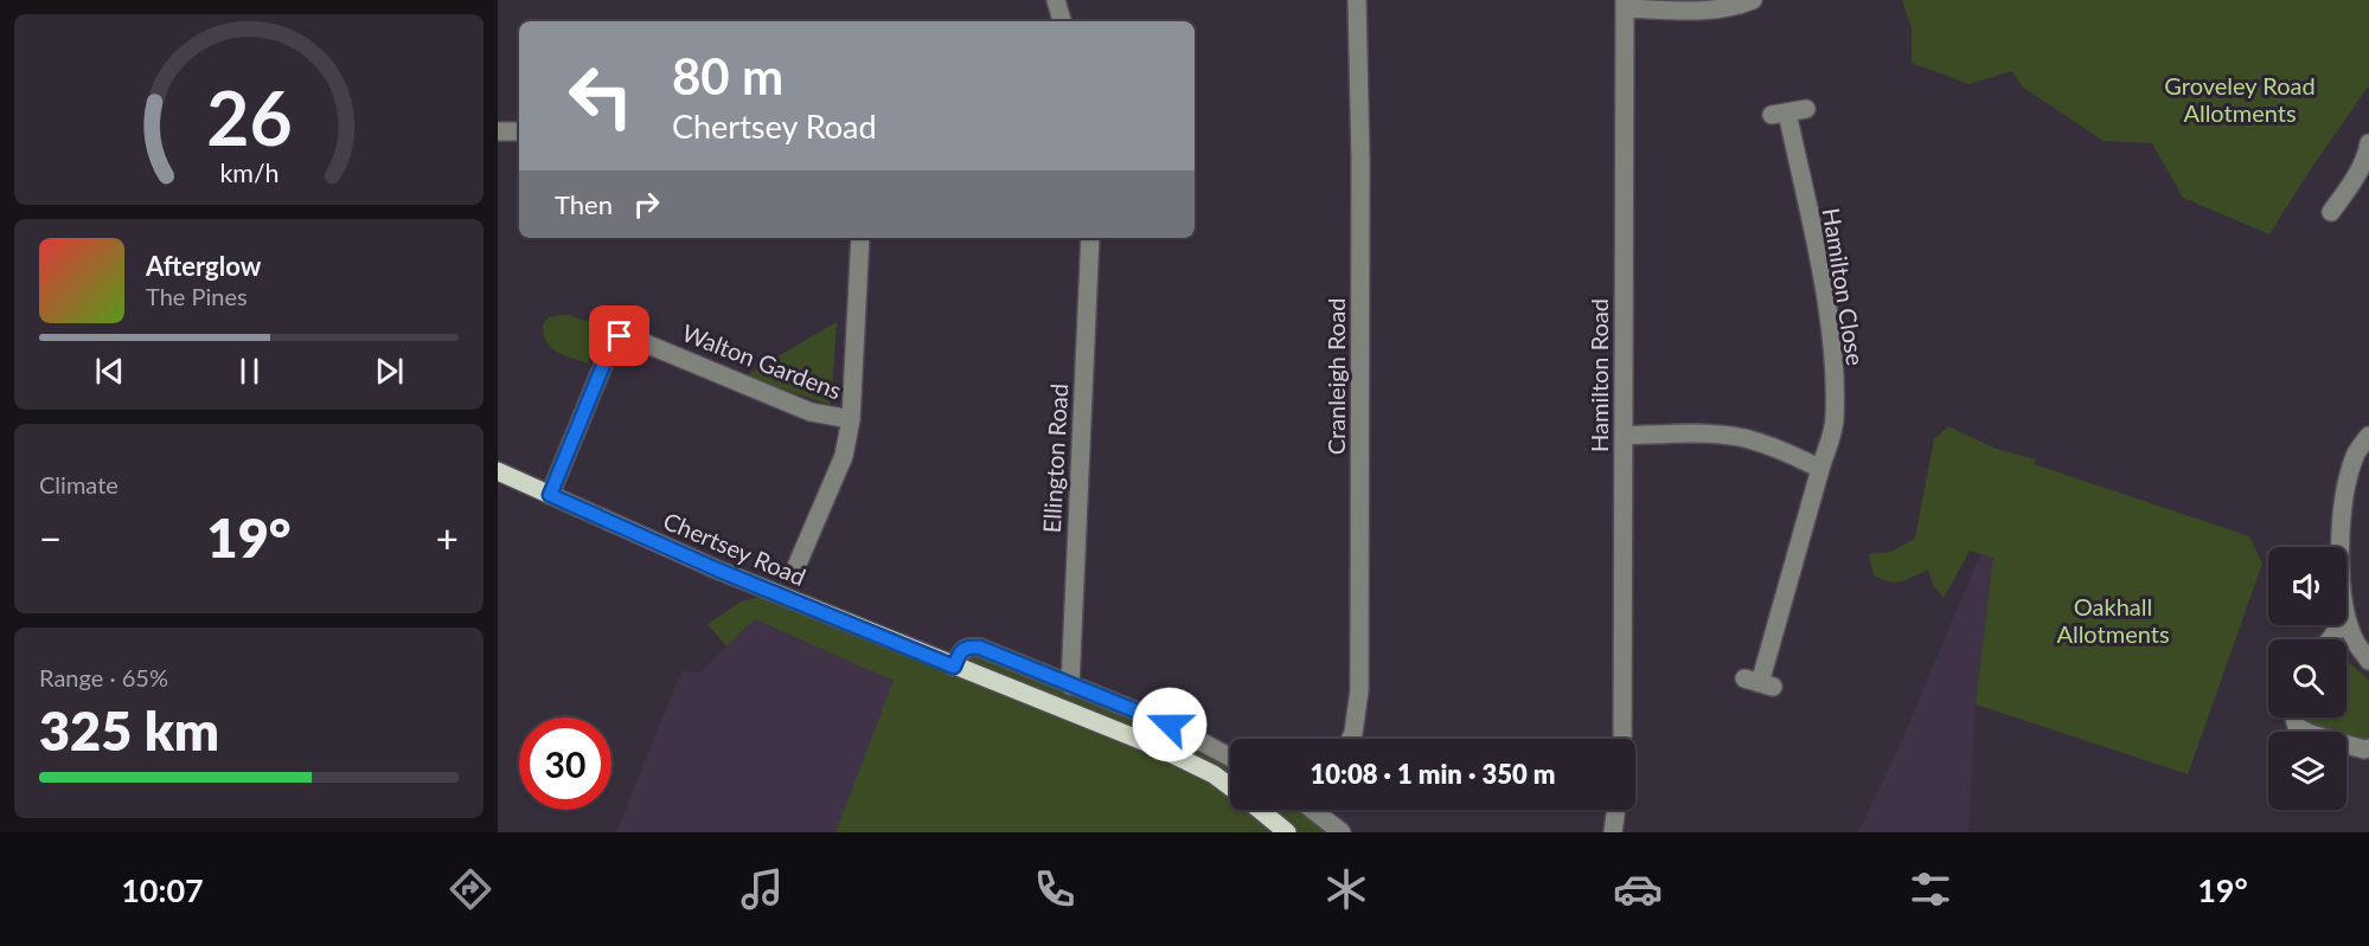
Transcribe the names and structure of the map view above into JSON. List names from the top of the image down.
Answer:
{
  "streets": {
    "main road": ["Chertsey Road"],
    "street": [
      "Hamilton Close",
      "Walton Gardens",
      "Hamilton Road",
      "Cranleigh Road",
      "Ellington Road"
    ]
  },
  "crossings": [
    ["Walton Gardens", "Chertsey Road"]
  ],
  "parks": ["Groveley Road Allotments", "Oakhall Allotments"],
  "page": {
    "turn": ["80 m", "Chertsey Road"],
    "then": "Then",
    "song": ["Afterglow", "The Pines"],
    "tile": [
      "Climate",
      ["Range · 65%", "325 km"]
    ],
    "heat": ["−", "19°", "+"],
    "limit": "30",
    "trip": "10:08 · 1 min · 350 m",
    "tabs": ["10:07", "19°"],
    "gauge": ["26", "km/h"]
  }
}
